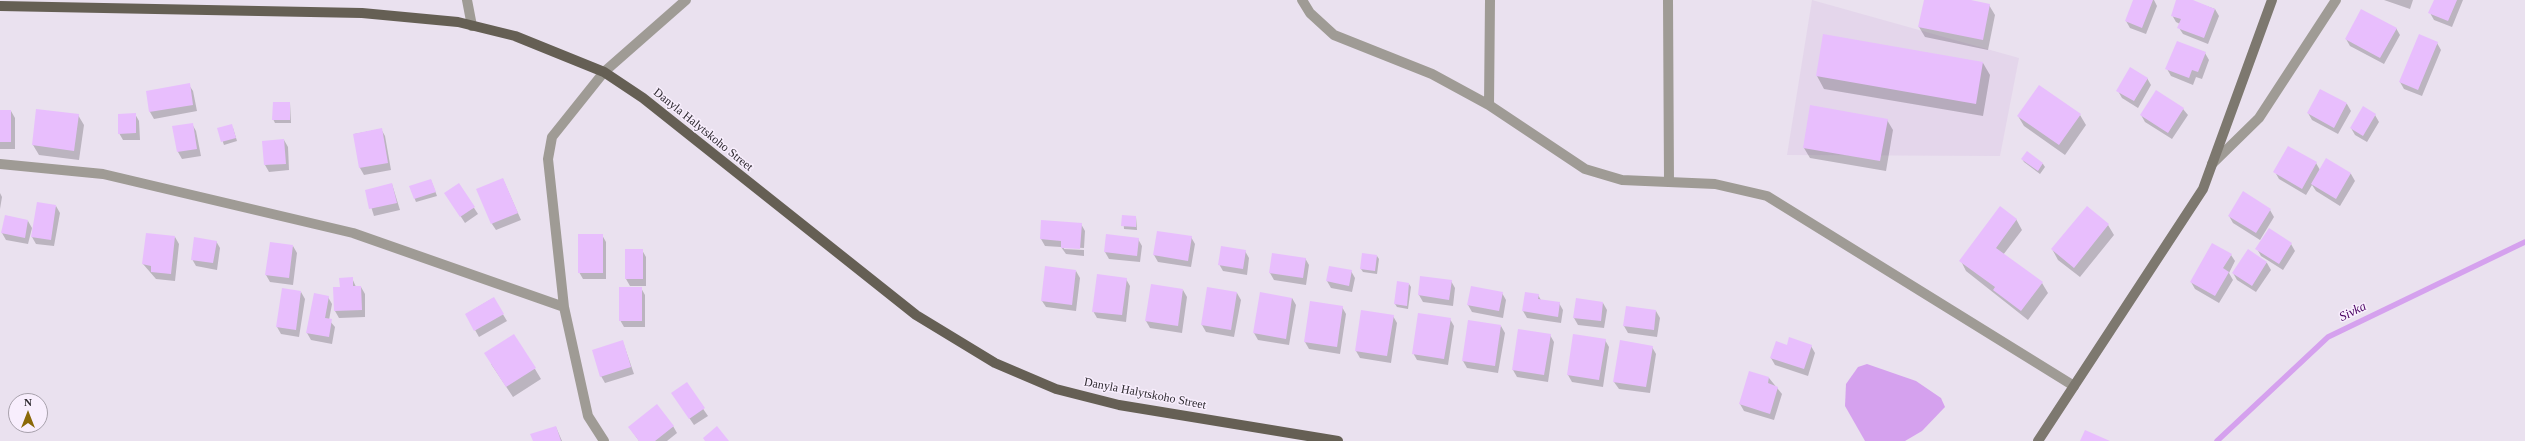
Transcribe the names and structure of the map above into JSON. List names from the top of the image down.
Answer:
{
  "streets": {
    "main road": ["Danyla Halytskoho Street"]
  },
  "water": ["Sivka"],
  "north": "top"
}
